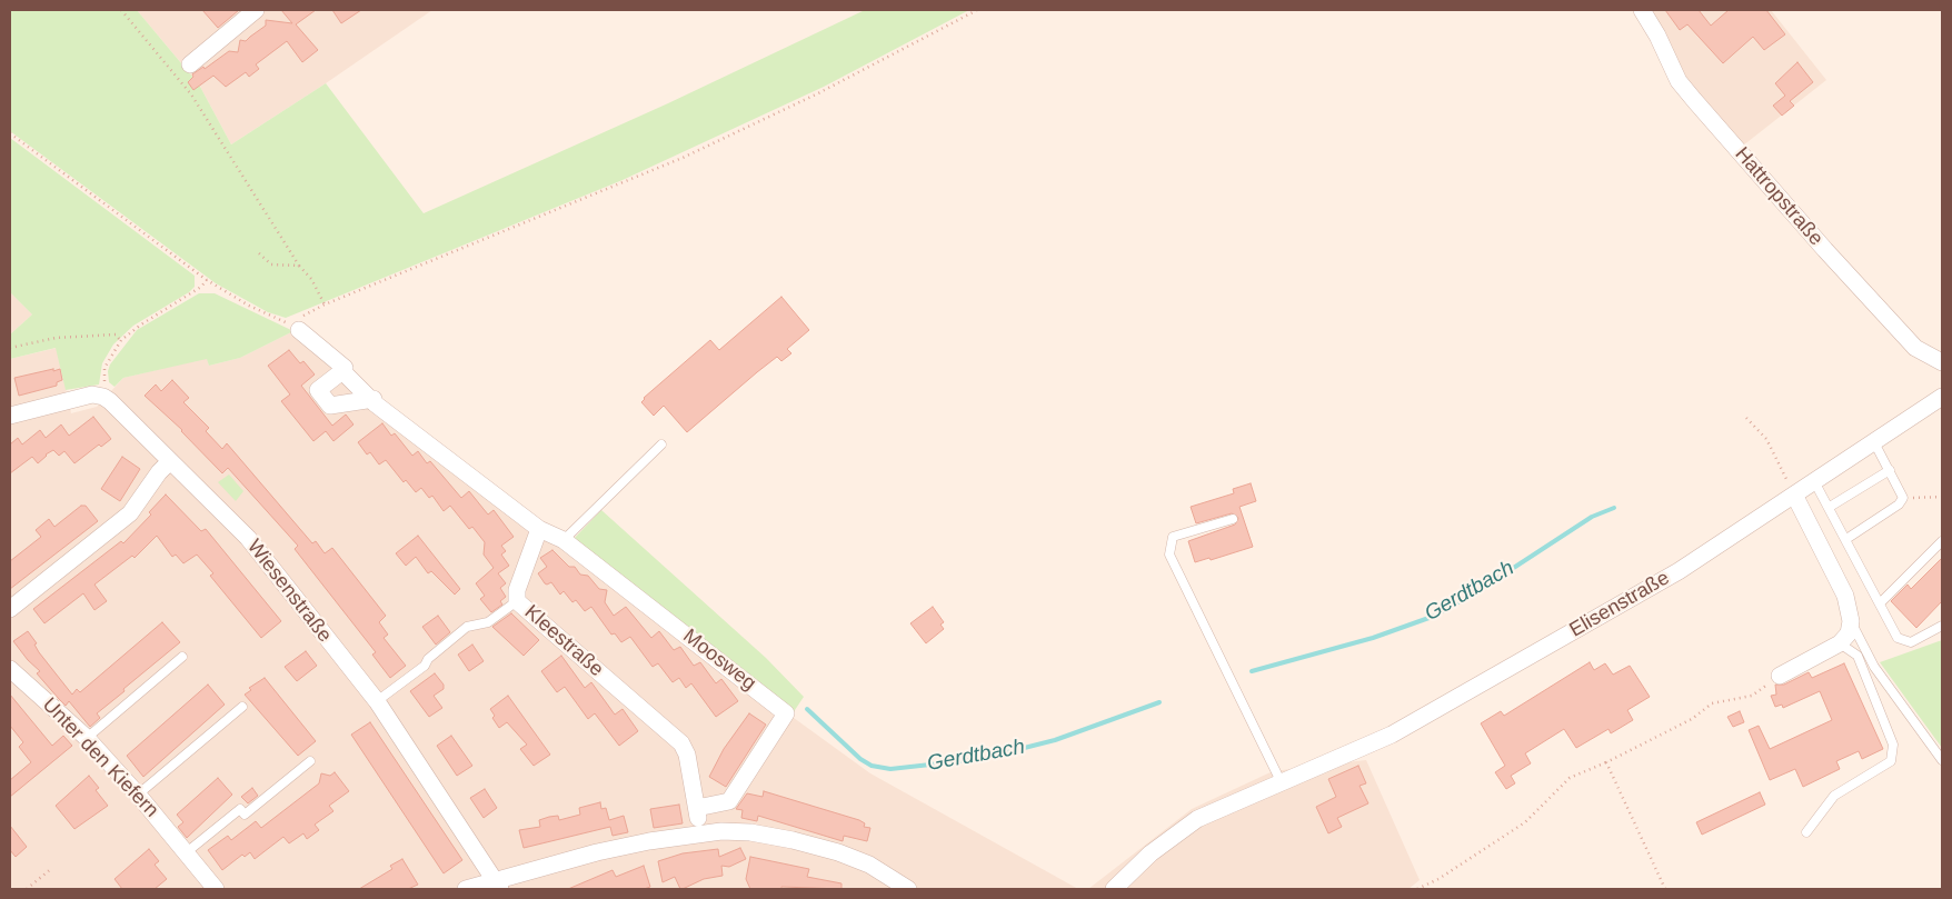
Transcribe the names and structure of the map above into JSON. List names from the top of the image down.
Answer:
{
  "streets": {
    "street": [
      "Hattropstraße",
      "Wiesenstraße",
      "Elisenstraße",
      "Kleestraße",
      "Moosweg",
      "Unter den Kiefern"
    ]
  },
  "crossings": [
    ["Kleestraße", "Moosweg"]
  ],
  "water": ["Gerdtbach"]
}
